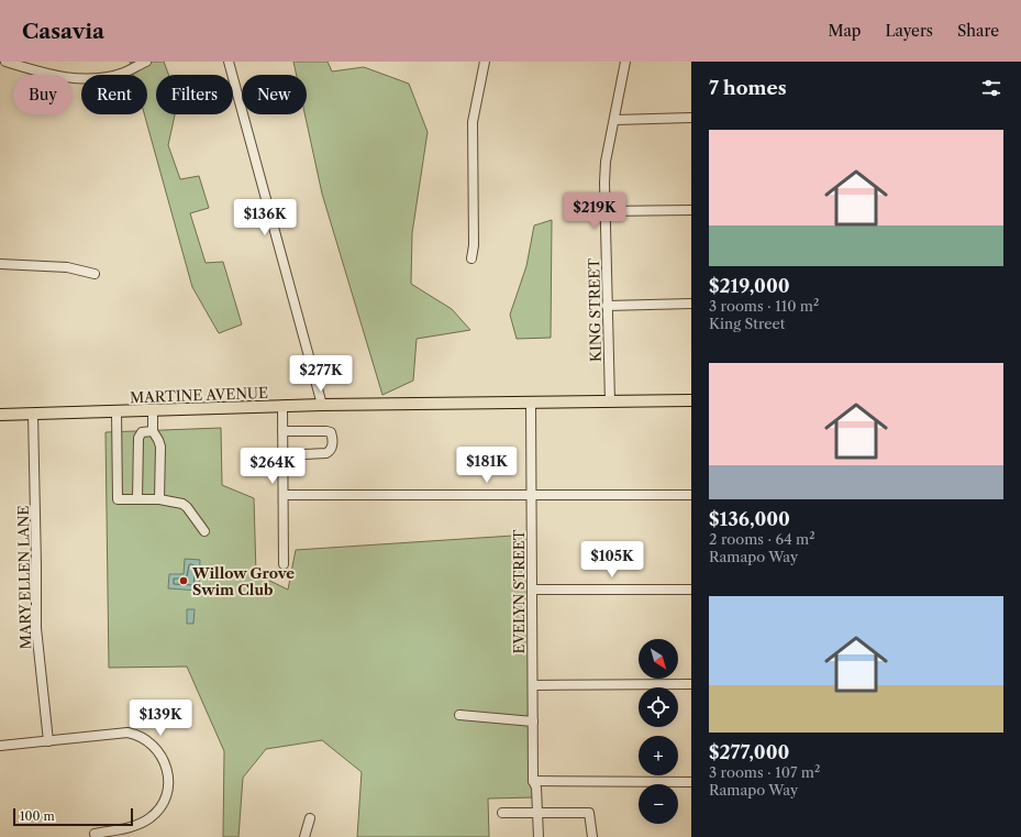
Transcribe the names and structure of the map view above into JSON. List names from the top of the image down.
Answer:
{
  "streets": {
    "main road": ["MARTINE AVENUE"],
    "street": ["KING STREET", "MARY ELLEN LANE", "EVELYN STREET"]
  },
  "crossings": [
    ["KING STREET", "MARTINE AVENUE"],
    ["MARTINE AVENUE", "MARY ELLEN LANE"],
    ["MARTINE AVENUE", "EVELYN STREET"]
  ],
  "places": ["Willow Grove Swim Club"],
  "scale_bar": "100 m",
  "north": "bottom right",
  "page": {
    "header": "Casavia",
    "nav": ["Map", "Layers", "Share"],
    "heading": "7 homes",
    "chip": [
      "Buy",
      "Rent",
      "Filters",
      "New"
    ],
    "list": [
      {
        "name": "$219,000",
        "note": "3 rooms · 110 m² · King Street"
      },
      {
        "name": "$136,000",
        "note": "2 rooms · 64 m² · Ramapo Way"
      },
      {
        "name": "$277,000",
        "note": "3 rooms · 107 m² · Ramapo Way"
      }
    ],
    "price": [
      "$219K",
      "$136K",
      "$277K",
      "$181K",
      "$264K",
      "$105K",
      "$139K"
    ],
    "map_buttons": ["+", "−"],
    "scale": "100 m"
  }
}
